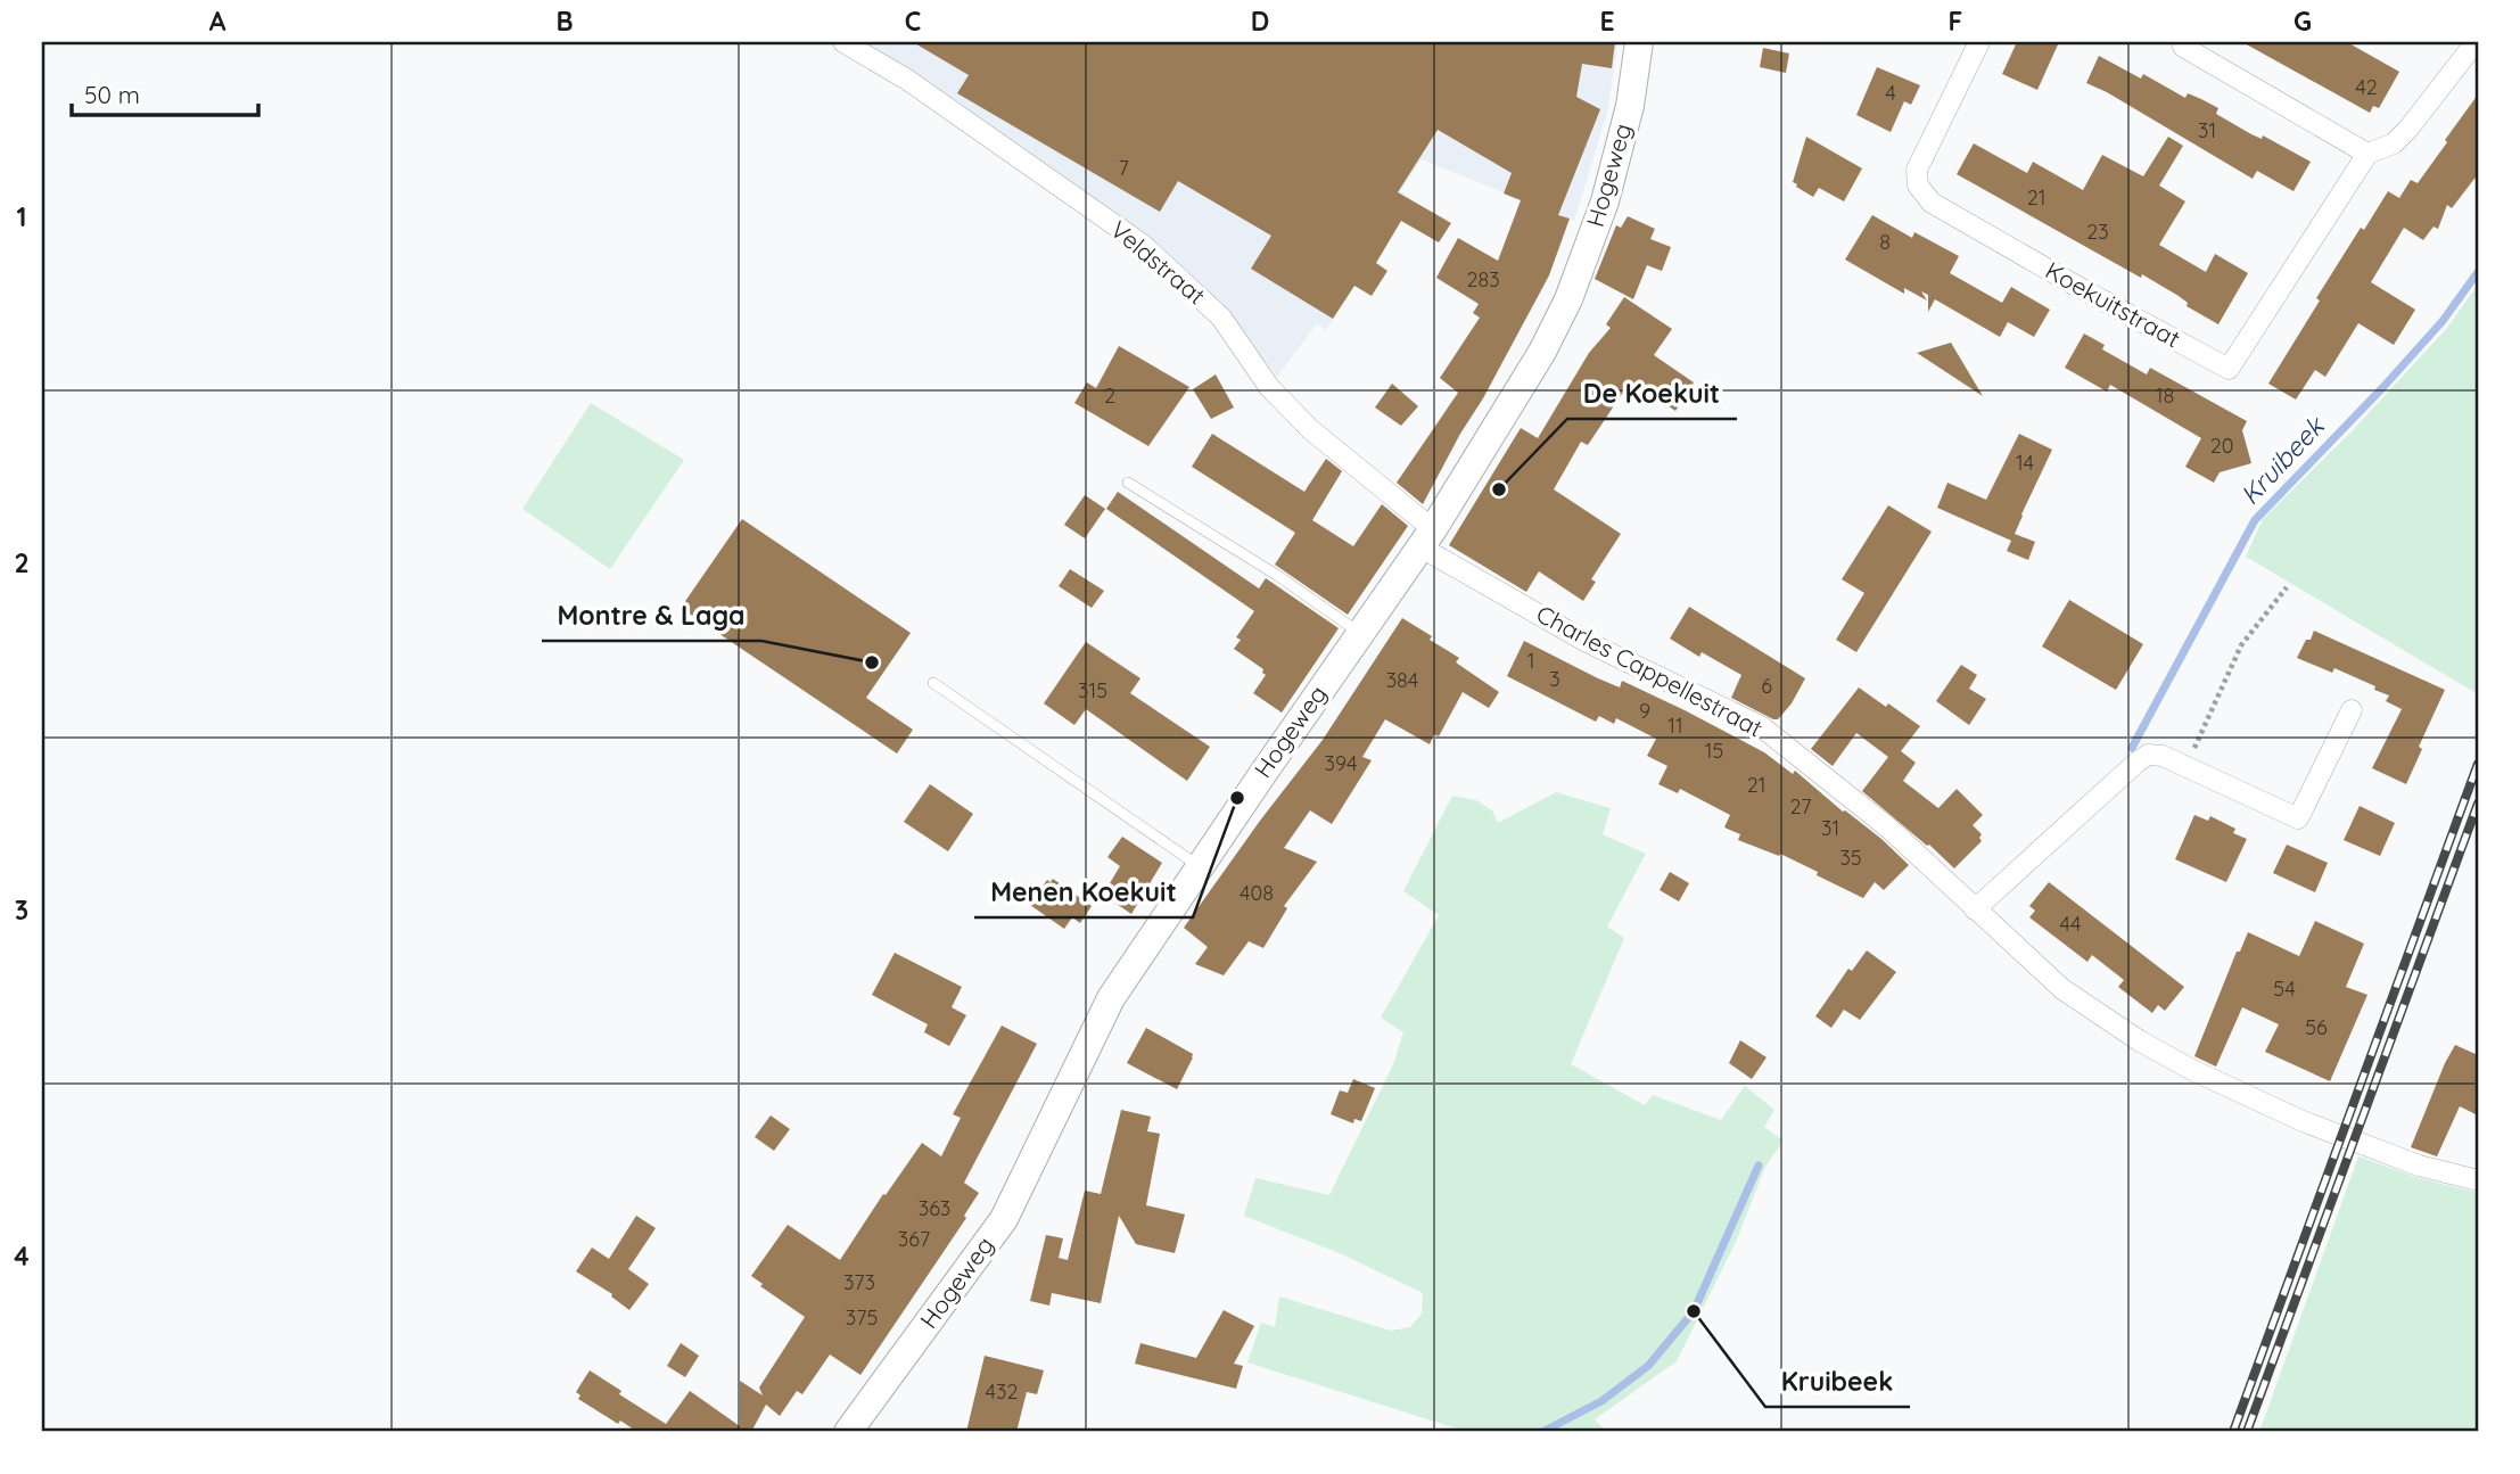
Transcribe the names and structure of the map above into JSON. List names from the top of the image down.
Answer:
{
  "streets": {
    "street": [
      "Hogeweg",
      "Veldstraat",
      "Koekuitstraat",
      "Charles Cappellestraat"
    ]
  },
  "crossings": [
    ["Hogeweg", "Veldstraat"],
    ["Hogeweg", "Charles Cappellestraat"],
    ["Veldstraat", "Charles Cappellestraat"]
  ],
  "water": ["Kruibeek"],
  "places": [
    "De Koekuit",
    "Montre & Laga",
    "Menen Koekuit",
    "Kruibeek"
  ],
  "house_numbers": [
    "42",
    "4",
    "31",
    "7",
    "21",
    "23",
    "8",
    "283",
    "2",
    "18",
    "20",
    "14",
    "1",
    "3",
    "384",
    "6",
    "315",
    "9",
    "11",
    "15",
    "394",
    "21",
    "27",
    "31",
    "35",
    "408",
    "44",
    "54",
    "56",
    "363",
    "367",
    "373",
    "375",
    "432"
  ],
  "scale_bar": "50 m",
  "grid": {
    "columns": [
      "A",
      "B",
      "C",
      "D",
      "E",
      "F",
      "G"
    ],
    "rows": [
      "1",
      "2",
      "3",
      "4"
    ]
  }
}
